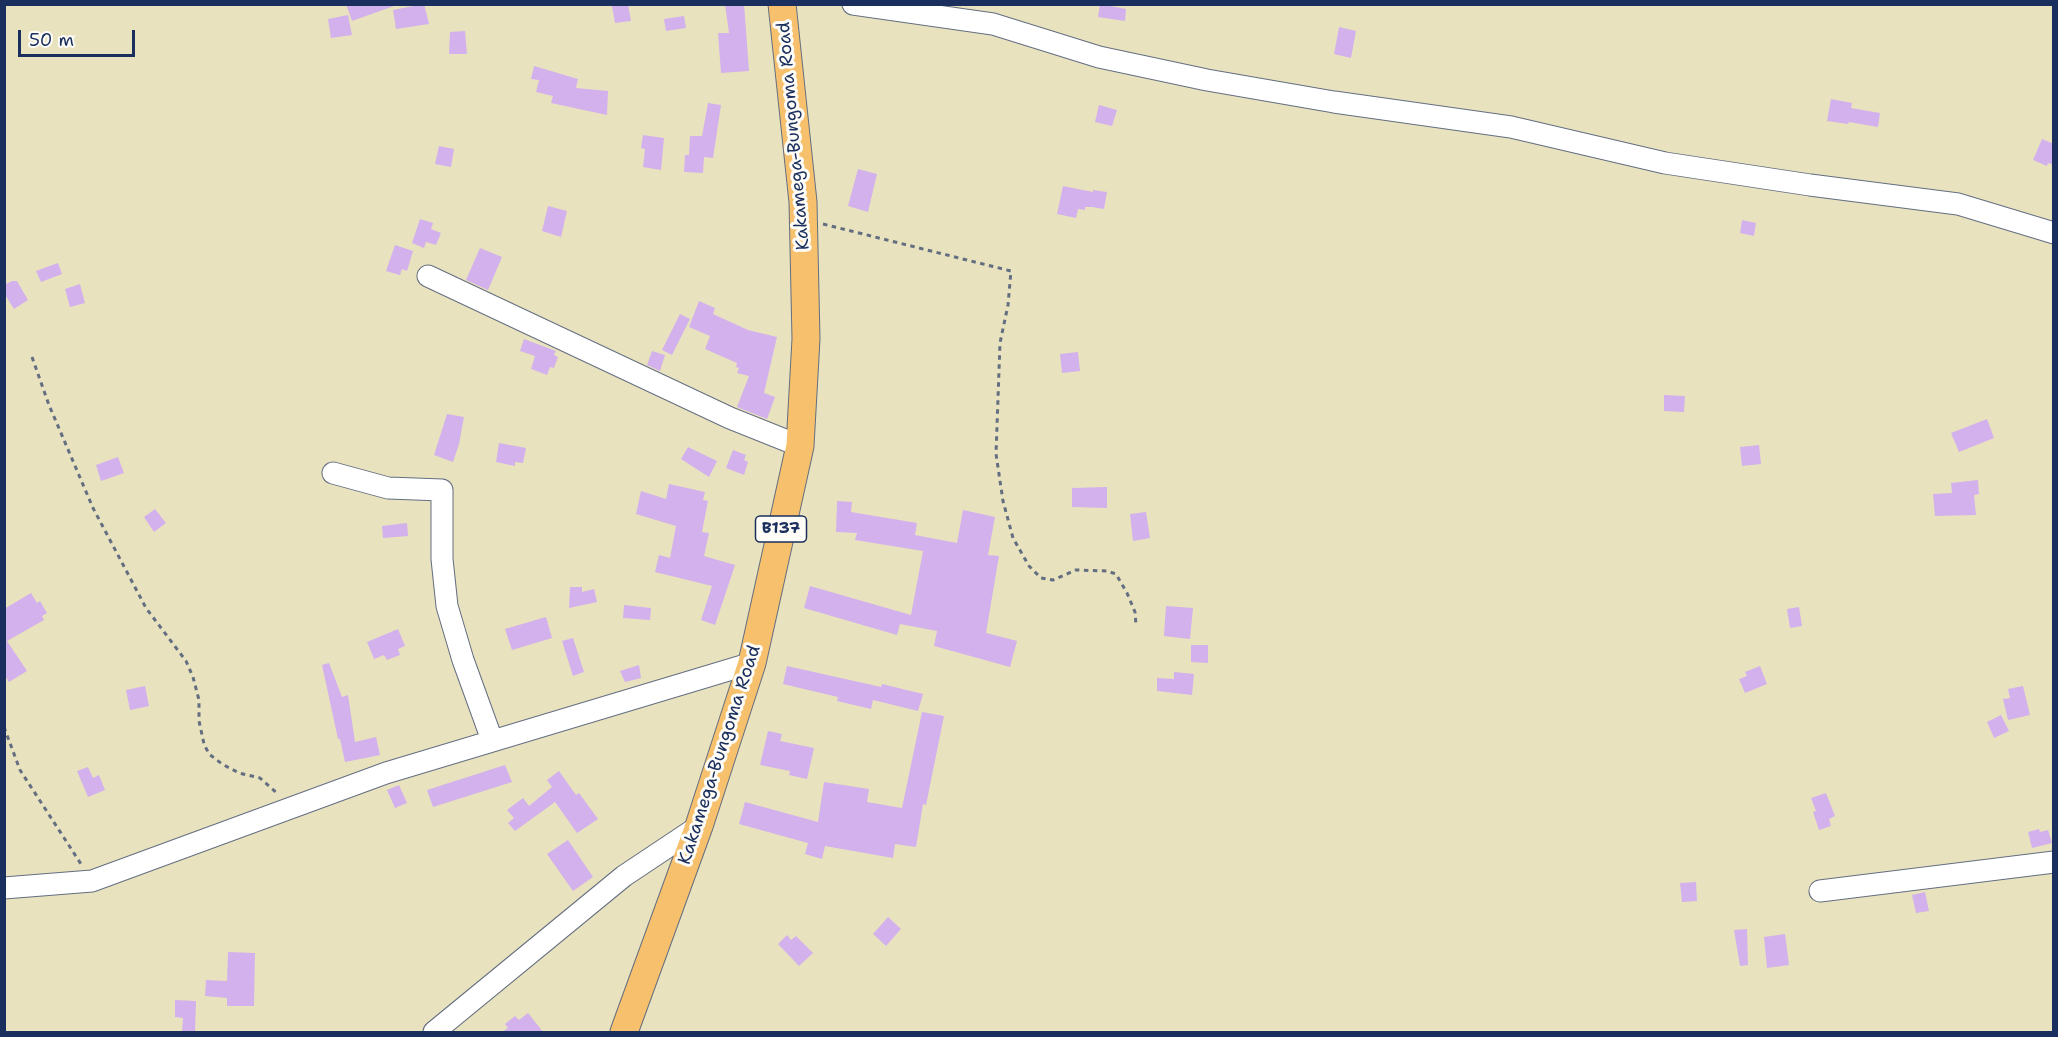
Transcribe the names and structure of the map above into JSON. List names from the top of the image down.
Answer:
{
  "streets": {
    "main road": ["Kakamega-Bungoma Road", "B137"]
  },
  "scale_bar": "50 m"
}
